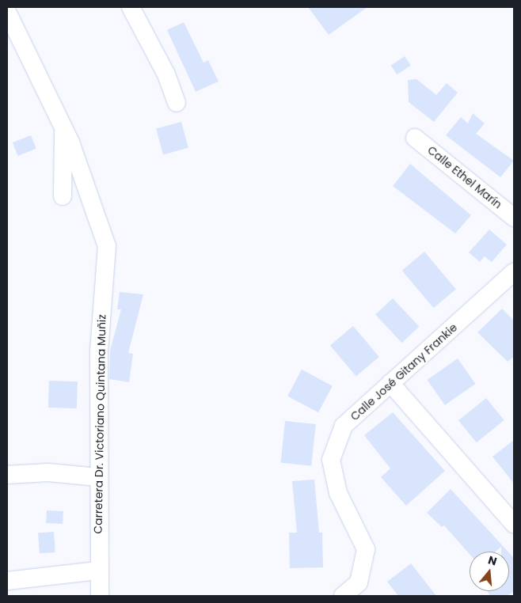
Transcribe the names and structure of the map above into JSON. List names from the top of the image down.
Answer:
{
  "streets": {
    "street": ["Calle Ethel Marín", "Calle José Gitany Frankie", "Carretera Dr. Victoriano Quintana Muñiz"]
  },
  "north": "top"
}
